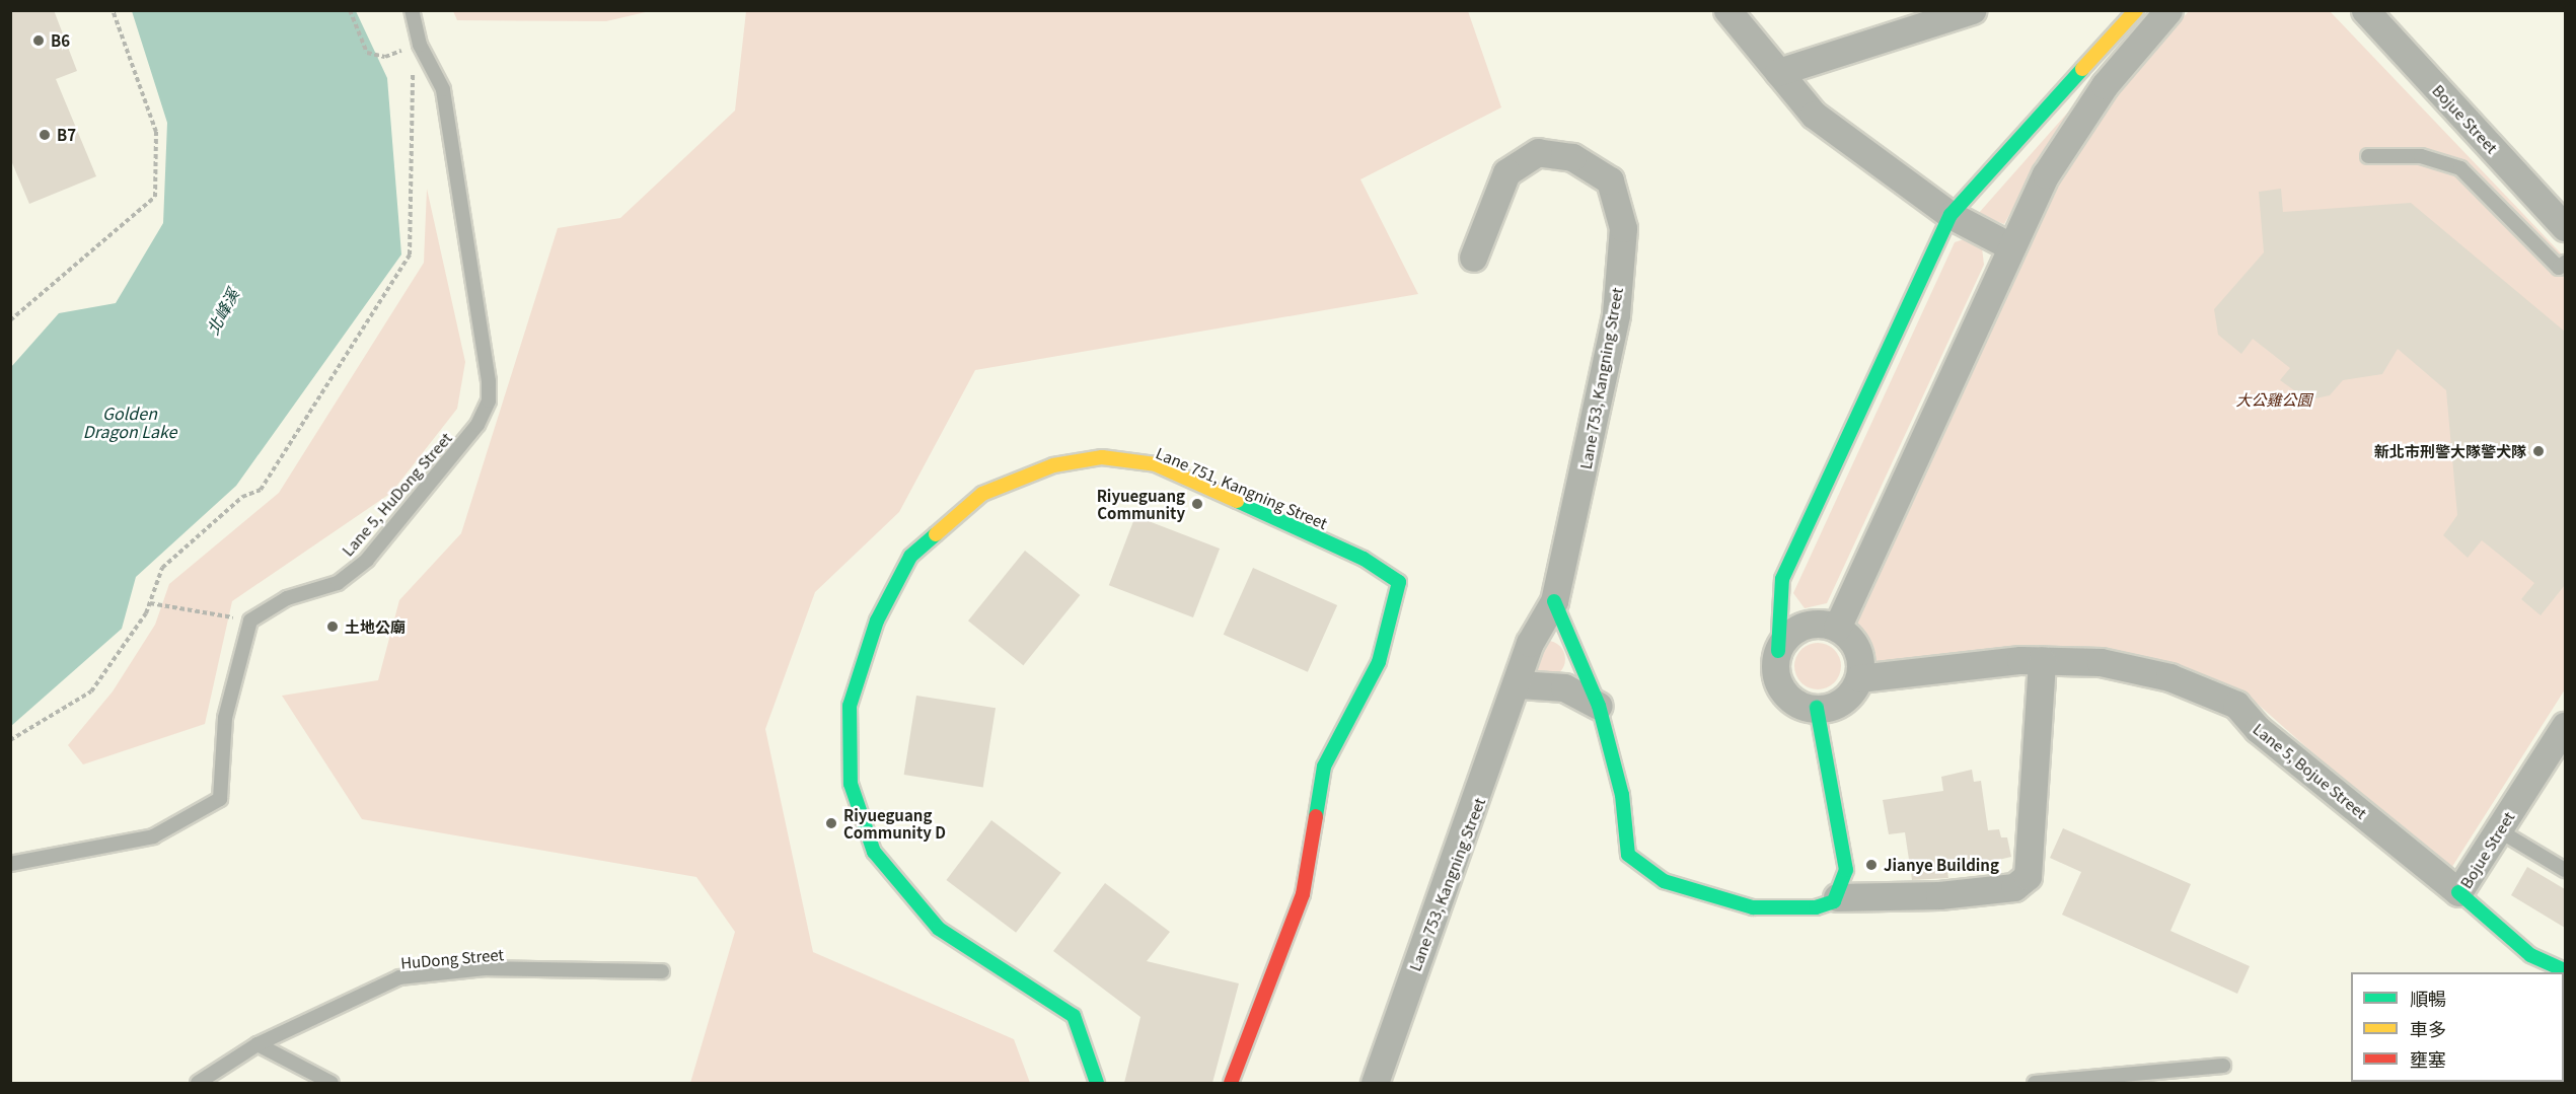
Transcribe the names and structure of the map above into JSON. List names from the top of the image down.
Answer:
{
  "streets": {
    "street": [
      "Bojue Street",
      "Lane 753, Kangning Street",
      "Lane 751, Kangning Street",
      "Lane 5, Bojue Street"
    ],
    "lane": ["Lane 5, HuDong Street", "HuDong Street"]
  },
  "crossings": [
    ["Bojue Street", "Lane 5, Bojue Street"]
  ],
  "water": ["北峰溪", "Golden Dragon Lake"],
  "parks": ["大公雞公園"],
  "places": [
    "B6",
    "B7",
    "新北市刑警大隊警犬隊",
    "Riyueguang Community",
    "土地公廟",
    "Riyueguang Community D",
    "Jianye Building"
  ],
  "legend": ["順暢", "車多", "壅塞"]
}
